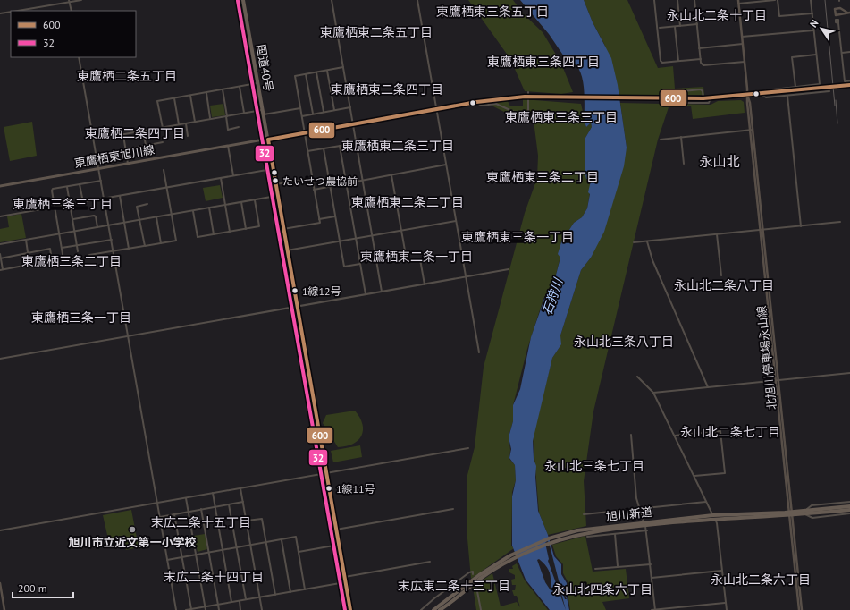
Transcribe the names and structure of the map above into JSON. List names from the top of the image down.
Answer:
{
  "streets": {
    "highway": ["国道40号", "旭川新道"],
    "main road": ["東鷹栖東旭川線", "北旭川停車場永山線"]
  },
  "crossings": [
    ["国道40号", "東鷹栖東旭川線"],
    ["東鷹栖東旭川線", "北旭川停車場永山線"],
    ["北旭川停車場永山線", "旭川新道"]
  ],
  "districts": [
    "東鷹栖東三条五丁目",
    "永山北二条十丁目",
    "東鷹栖東二条五丁目",
    "東鷹栖東三条四丁目",
    "東鷹栖二条五丁目",
    "東鷹栖東二条四丁目",
    "東鷹栖東三条三丁目",
    "東鷹栖二条四丁目",
    "東鷹栖東二条三丁目",
    "永山北",
    "東鷹栖東三条二丁目",
    "東鷹栖東二条二丁目",
    "東鷹栖三条三丁目",
    "東鷹栖東三条一丁目",
    "東鷹栖東二条一丁目",
    "東鷹栖三条二丁目",
    "永山北二条八丁目",
    "東鷹栖三条一丁目",
    "永山北三条八丁目",
    "永山北二条七丁目",
    "永山北三条七丁目",
    "末広二条十五丁目",
    "末広二条十四丁目",
    "永山北二条六丁目",
    "末広東二条十三丁目",
    "永山北四条六丁目"
  ],
  "water": ["石狩川"],
  "places": [
    "たいせつ農協前",
    "1線12号",
    "1線11号",
    "旭川市立近文第一小学校"
  ],
  "lines": ["transit line 32", "transit line 600"],
  "legend": ["600", "32"],
  "scale_bar": "200 m",
  "north": "top left"
}
